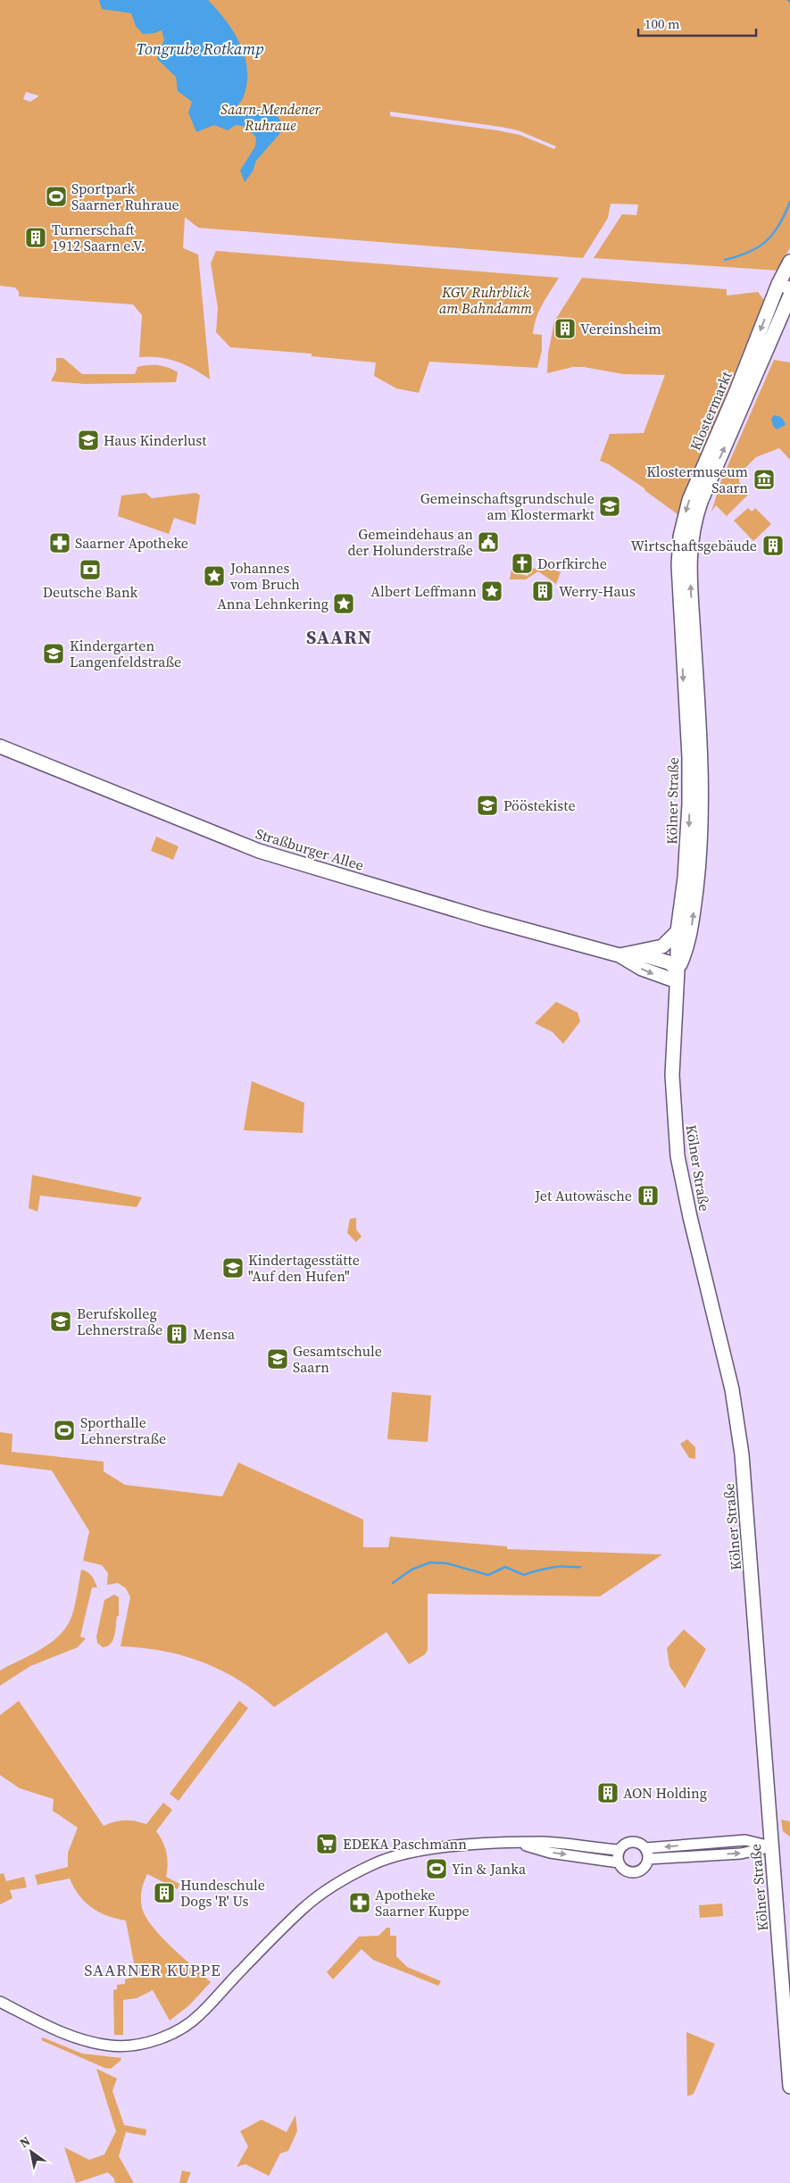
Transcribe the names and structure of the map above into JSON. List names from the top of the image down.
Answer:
{
  "streets": {
    "main road": ["Klostermarkt", "Kölner Straße", "Straßburger Allee"]
  },
  "crossings": [
    ["Klostermarkt", "Kölner Straße"],
    ["Kölner Straße", "Straßburger Allee"]
  ],
  "districts": ["SAARN", "SAARNER KUPPE"],
  "water": ["Tongrube Rotkamp"],
  "parks": ["Saarn-Mendener Ruhraue", "KGV Ruhrblick am Bahndamm"],
  "places": {
    "sports": ["Sportpark Saarner Ruhraue", "Sporthalle Lehnerstraße", "Yin & Janka"],
    "building": [
      "Turnerschaft 1912 Saarn e.V.",
      "Vereinsheim",
      "Wirtschaftsgebäude",
      "Werry-Haus",
      "Jet Autowäsche",
      "Mensa",
      "AON Holding",
      "Hundeschule Dogs 'R' Us"
    ],
    "school or university": [
      "Haus Kinderlust",
      "Gemeinschaftsgrundschule am Klostermarkt",
      "Kindergarten Langenfeldstraße",
      "Pööstekiste",
      "Kindertagesstätte \"Auf den Hufen\"",
      "Berufskolleg Lehnerstraße",
      "Gesamtschule Saarn"
    ],
    "museum": ["Klostermuseum Saarn"],
    "public building": ["Gemeindehaus an der Holunderstraße"],
    "pharmacy": ["Saarner Apotheke", "Apotheke Saarner Kuppe"],
    "church": ["Dorfkirche"],
    "bank": ["Deutsche Bank"],
    "place": ["Johannes vom Bruch", "Albert Leffmann", "Anna Lehnkering"],
    "supermarket": ["EDEKA Paschmann"]
  },
  "scale_bar": "100 m",
  "north": "top left"
}
